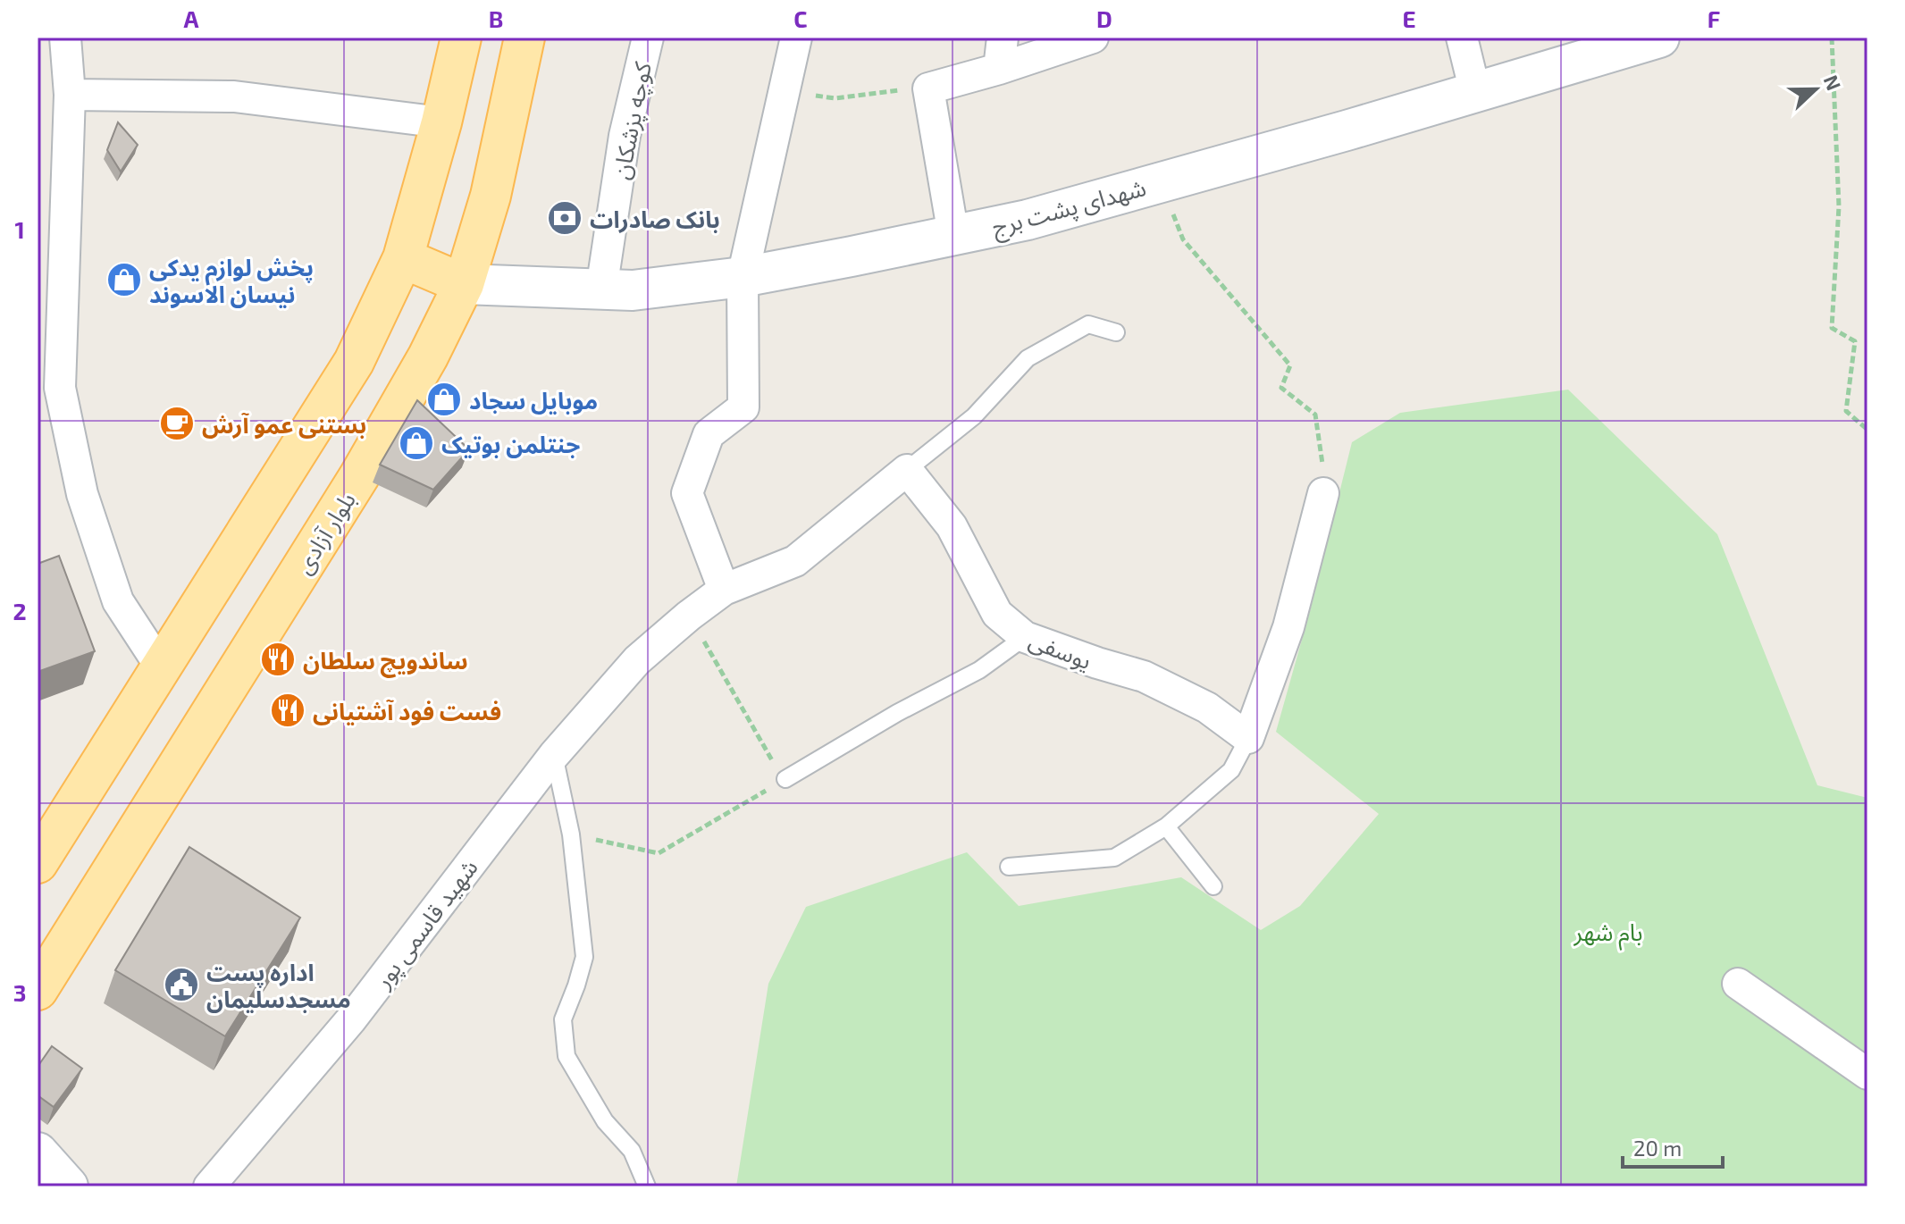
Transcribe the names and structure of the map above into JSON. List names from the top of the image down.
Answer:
{
  "streets": {
    "main road": ["بلوار آزادی"],
    "street": [
      "کوچه پزشکان",
      "شهدای پشت برج",
      "یوسفی",
      "شهید قاسمی پور"
    ]
  },
  "crossings": [
    ["کوچه پزشکان", "شهدای پشت برج"],
    ["شهدای پشت برج", "بلوار آزادی"]
  ],
  "parks": ["بام شهر"],
  "places": {
    "bank": ["بانک صادرات"],
    "shop": ["پخش لوازم یدکی نیسان الاسوند", "موبایل سجاد", "جنتلمن بوتیک"],
    "cafe": ["بستنی عمو آرش"],
    "restaurant": ["ساندویچ سلطان", "فست فود آشتیانی"],
    "public building": ["اداره پست مسجدسلیمان"]
  },
  "scale_bar": "20 m",
  "north": "right",
  "grid": {
    "columns": [
      "A",
      "B",
      "C",
      "D",
      "E",
      "F"
    ],
    "rows": ["1", "2", "3"]
  }
}
